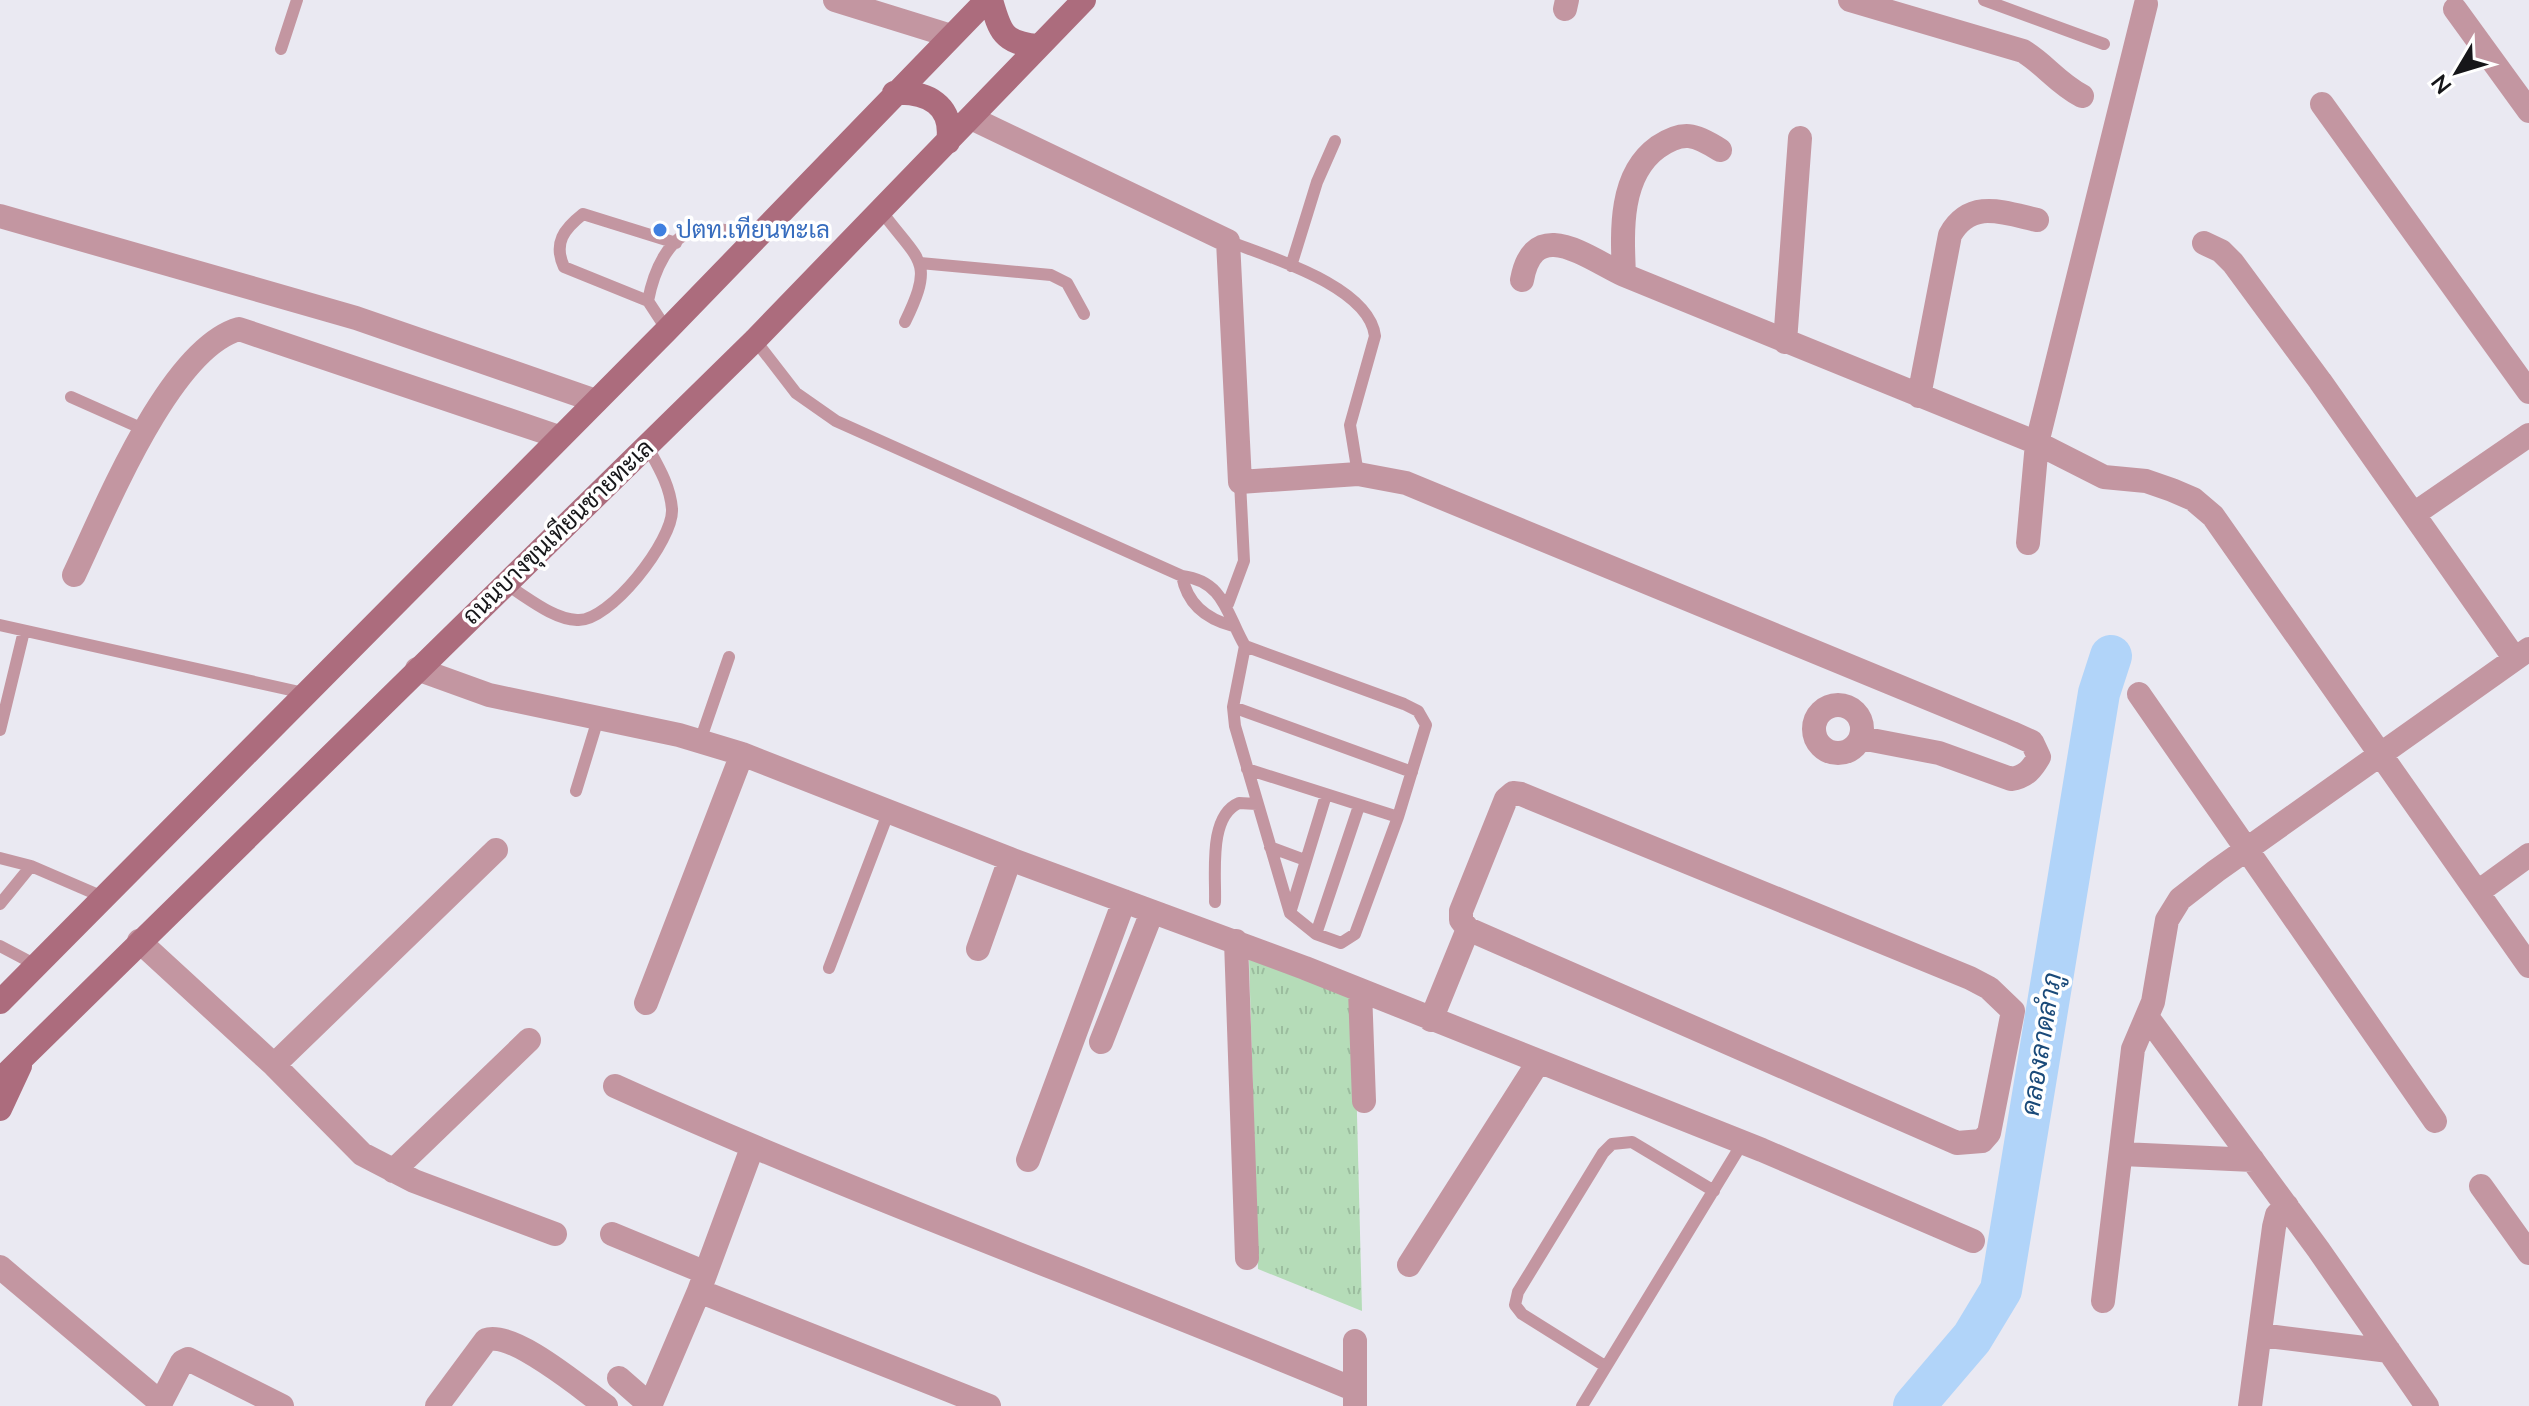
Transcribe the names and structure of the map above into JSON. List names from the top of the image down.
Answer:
{
  "streets": {
    "main road": ["ถนนบางขุนเทียนชายทะเล"]
  },
  "water": ["คลองลาดลำภู"],
  "places": ["ปตท.เทียนทะเล"],
  "north": "bottom left"
}
